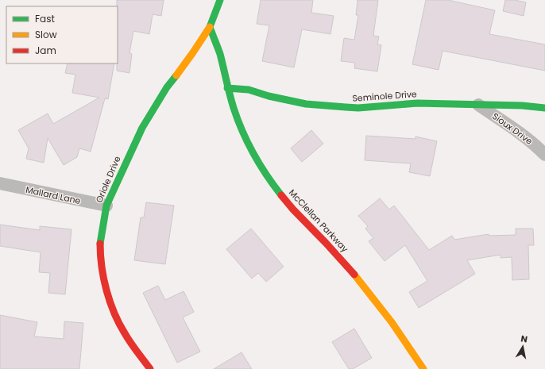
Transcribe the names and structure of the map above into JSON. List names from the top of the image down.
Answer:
{
  "streets": {
    "street": [
      "Seminole Drive",
      "Sioux Drive",
      "Oriole Drive",
      "Mallard Lane",
      "McClellan Parkway"
    ]
  },
  "crossings": [
    ["Seminole Drive", "Sioux Drive"],
    ["Seminole Drive", "McClellan Parkway"],
    ["Oriole Drive", "Mallard Lane"],
    ["Oriole Drive", "McClellan Parkway"]
  ],
  "legend": ["Fast", "Slow", "Jam"],
  "north": "top"
}
